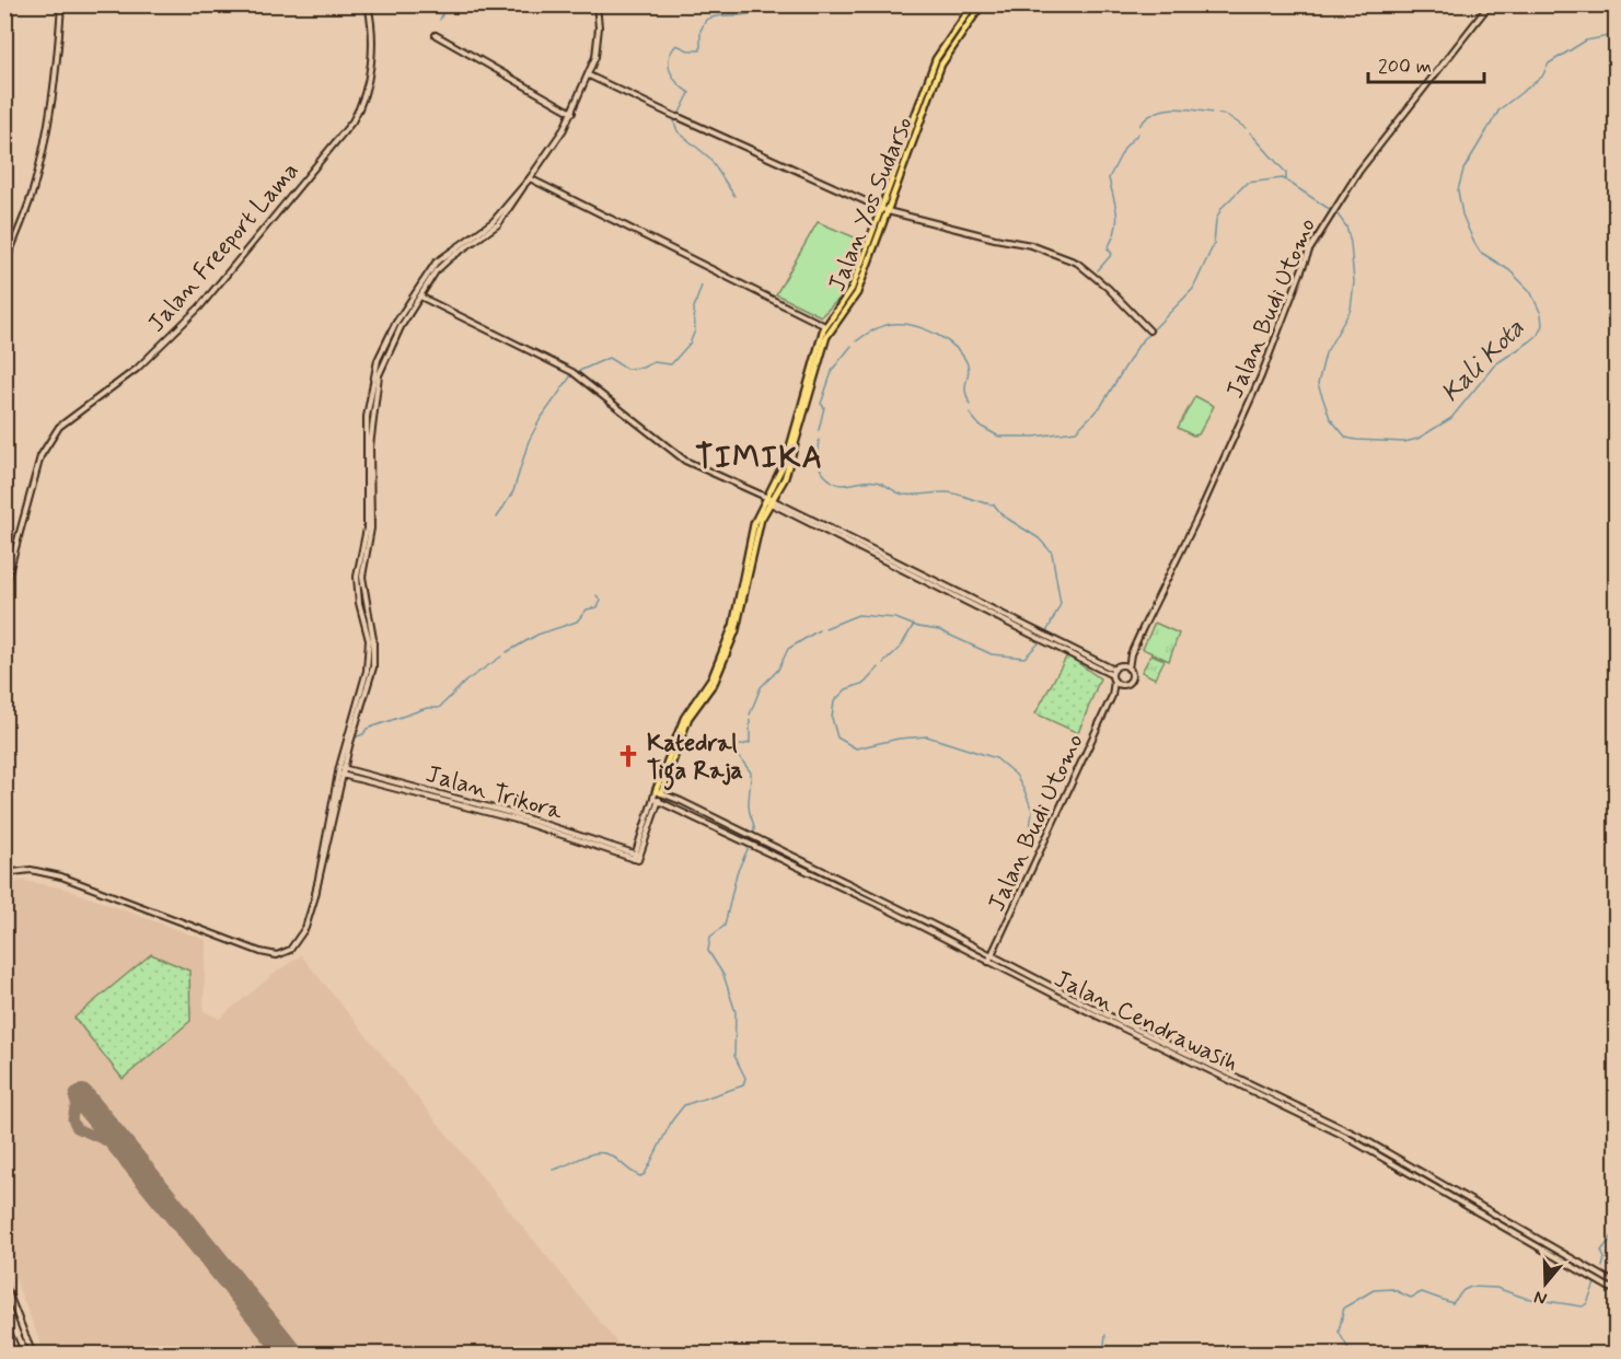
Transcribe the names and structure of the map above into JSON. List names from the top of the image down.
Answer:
{
  "streets": {
    "highway": ["Jalan Yos Sudarso"],
    "street": [
      "Jalan Freeport Lama",
      "Jalan Budi Utomo",
      "Jalan Trikora",
      "Jalan Cendrawasih"
    ]
  },
  "crossings": [
    ["Jalan Yos Sudarso", "Jalan Trikora"],
    ["Jalan Yos Sudarso", "Jalan Cendrawasih"],
    ["Jalan Budi Utomo", "Jalan Cendrawasih"]
  ],
  "districts": ["TIMIKA"],
  "water": ["Kali Kota"],
  "places": {
    "church": ["Katedral Tiga Raja"]
  },
  "scale_bar": "200 m",
  "north": "bottom"
}
